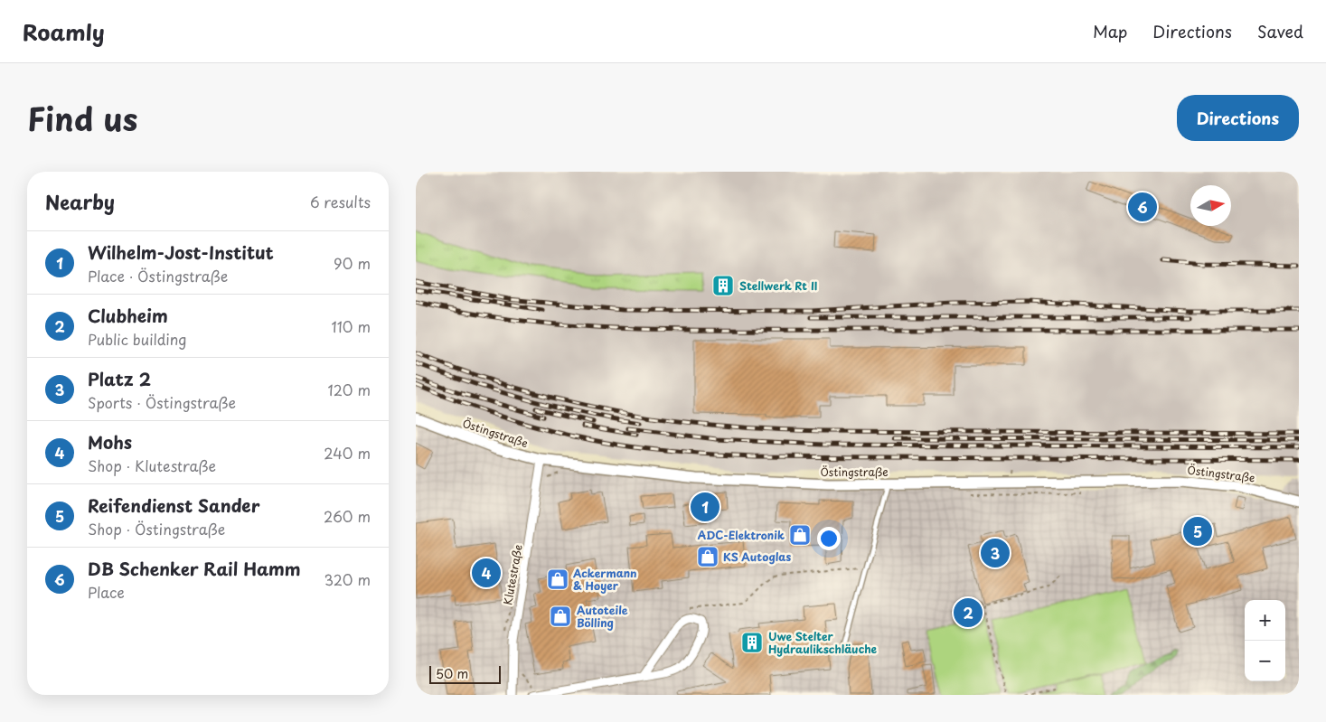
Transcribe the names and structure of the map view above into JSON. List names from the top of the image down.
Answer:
{
  "streets": {
    "street": ["Östingstraße", "Klutestraße"]
  },
  "crossings": [
    ["Östingstraße", "Klutestraße"]
  ],
  "places": {
    "building": ["Stellwerk Rt II", "Uwe Stelter Hydraulikschläuche"],
    "shop": [
      "ADC-Elektronik",
      "KS Autoglas",
      "Ackermann & Hoyer",
      "Autoteile Bölling"
    ]
  },
  "scale_bar": "50 m",
  "north": "right",
  "page": {
    "header": "Roamly",
    "nav": ["Map", "Directions", "Saved"],
    "title": "Find us",
    "buttons": "Directions",
    "heading": ["Nearby", "6 results"],
    "pins": [
      "6",
      "1",
      "5",
      "3",
      "4",
      "2"
    ],
    "list": [
      {
        "mark": "1",
        "name": "Wilhelm-Jost-Institut",
        "note": "Place · Östingstraße",
        "value": "90 m"
      },
      {
        "mark": "2",
        "name": "Clubheim",
        "note": "Public building",
        "value": "110 m"
      },
      {
        "mark": "3",
        "name": "Platz 2",
        "note": "Sports · Östingstraße",
        "value": "120 m"
      },
      {
        "mark": "4",
        "name": "Mohs",
        "note": "Shop · Klutestraße",
        "value": "240 m"
      },
      {
        "mark": "5",
        "name": "Reifendienst Sander",
        "note": "Shop · Östingstraße",
        "value": "260 m"
      },
      {
        "mark": "6",
        "name": "DB Schenker Rail Hamm",
        "note": "Place",
        "value": "320 m"
      }
    ],
    "map_buttons": ["+", "−"],
    "scale": "50 m"
  }
}
